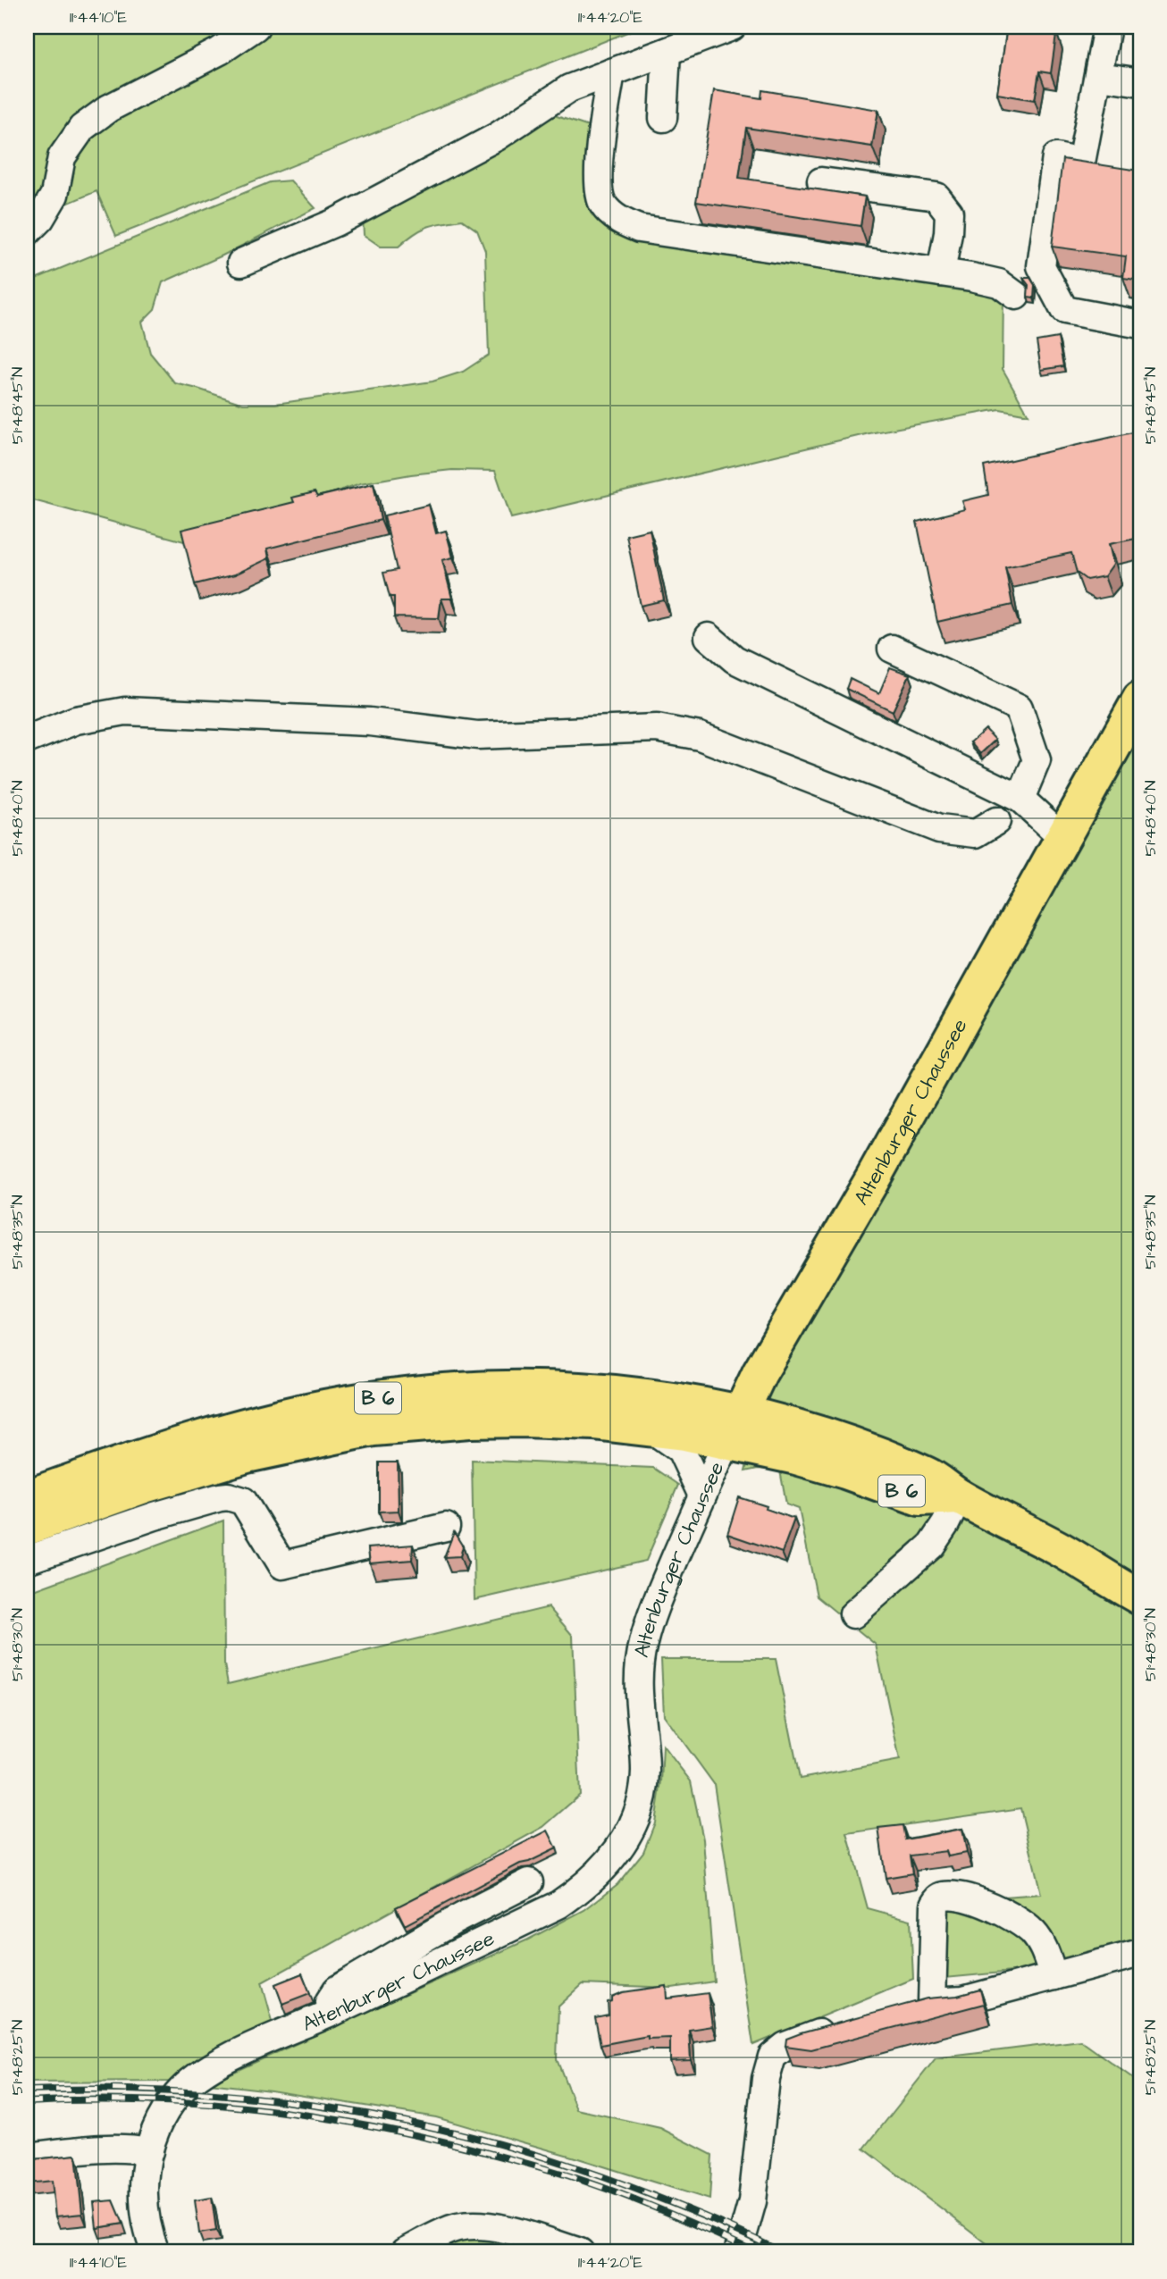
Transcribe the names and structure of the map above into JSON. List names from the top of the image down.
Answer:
{
  "streets": {
    "main road": ["Altenburger Chaussee", "B 6"]
  },
  "crossings": [
    ["Altenburger Chaussee", "B 6"]
  ],
  "coordinates": [
    "11°44'10\"E",
    "11°44'20\"E",
    "51°48'45\"N",
    "51°48'40\"N",
    "51°48'35\"N",
    "51°48'30\"N",
    "51°48'25\"N"
  ]
}
